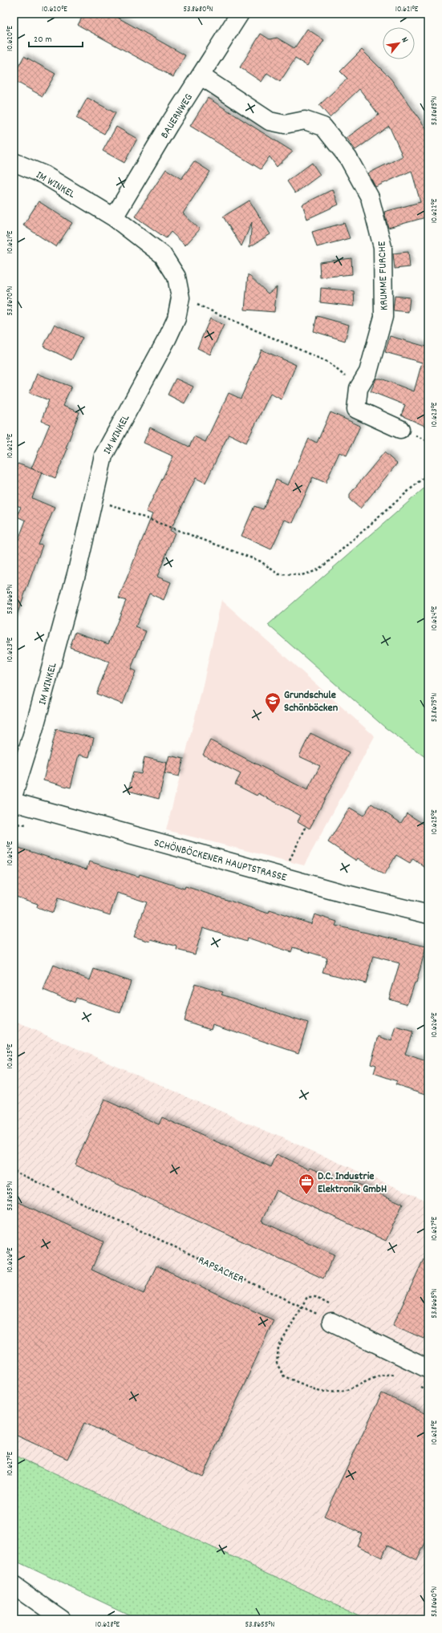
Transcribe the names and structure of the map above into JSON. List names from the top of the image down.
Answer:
{
  "streets": {
    "main road": [
      "BAUERNWEG",
      "IM WINKEL",
      "KRUMME FURCHE",
      "SCHÖNBÖCKENER HAUPTSTRASSE"
    ],
    "path": ["RAPSACKER"]
  },
  "crossings": [
    ["BAUERNWEG", "IM WINKEL"],
    ["BAUERNWEG", "KRUMME FURCHE"]
  ],
  "places": {
    "school or university": ["Grundschule Schönböcken"],
    "office": ["D.C. Industrie Elektronik GmbH"]
  },
  "scale_bar": "20 m",
  "north": "top right",
  "coordinates": [
    "10.620°E",
    "53.8680°N",
    "10.621°E",
    "53.8685°N",
    "10.622°E",
    "53.8670°N",
    "10.623°E",
    "53.8665°N",
    "10.624°E",
    "53.8675°N",
    "10.625°E",
    "10.626°E",
    "53.8655°N",
    "10.627°E",
    "10.628°E",
    "53.8660°N"
  ]
}
